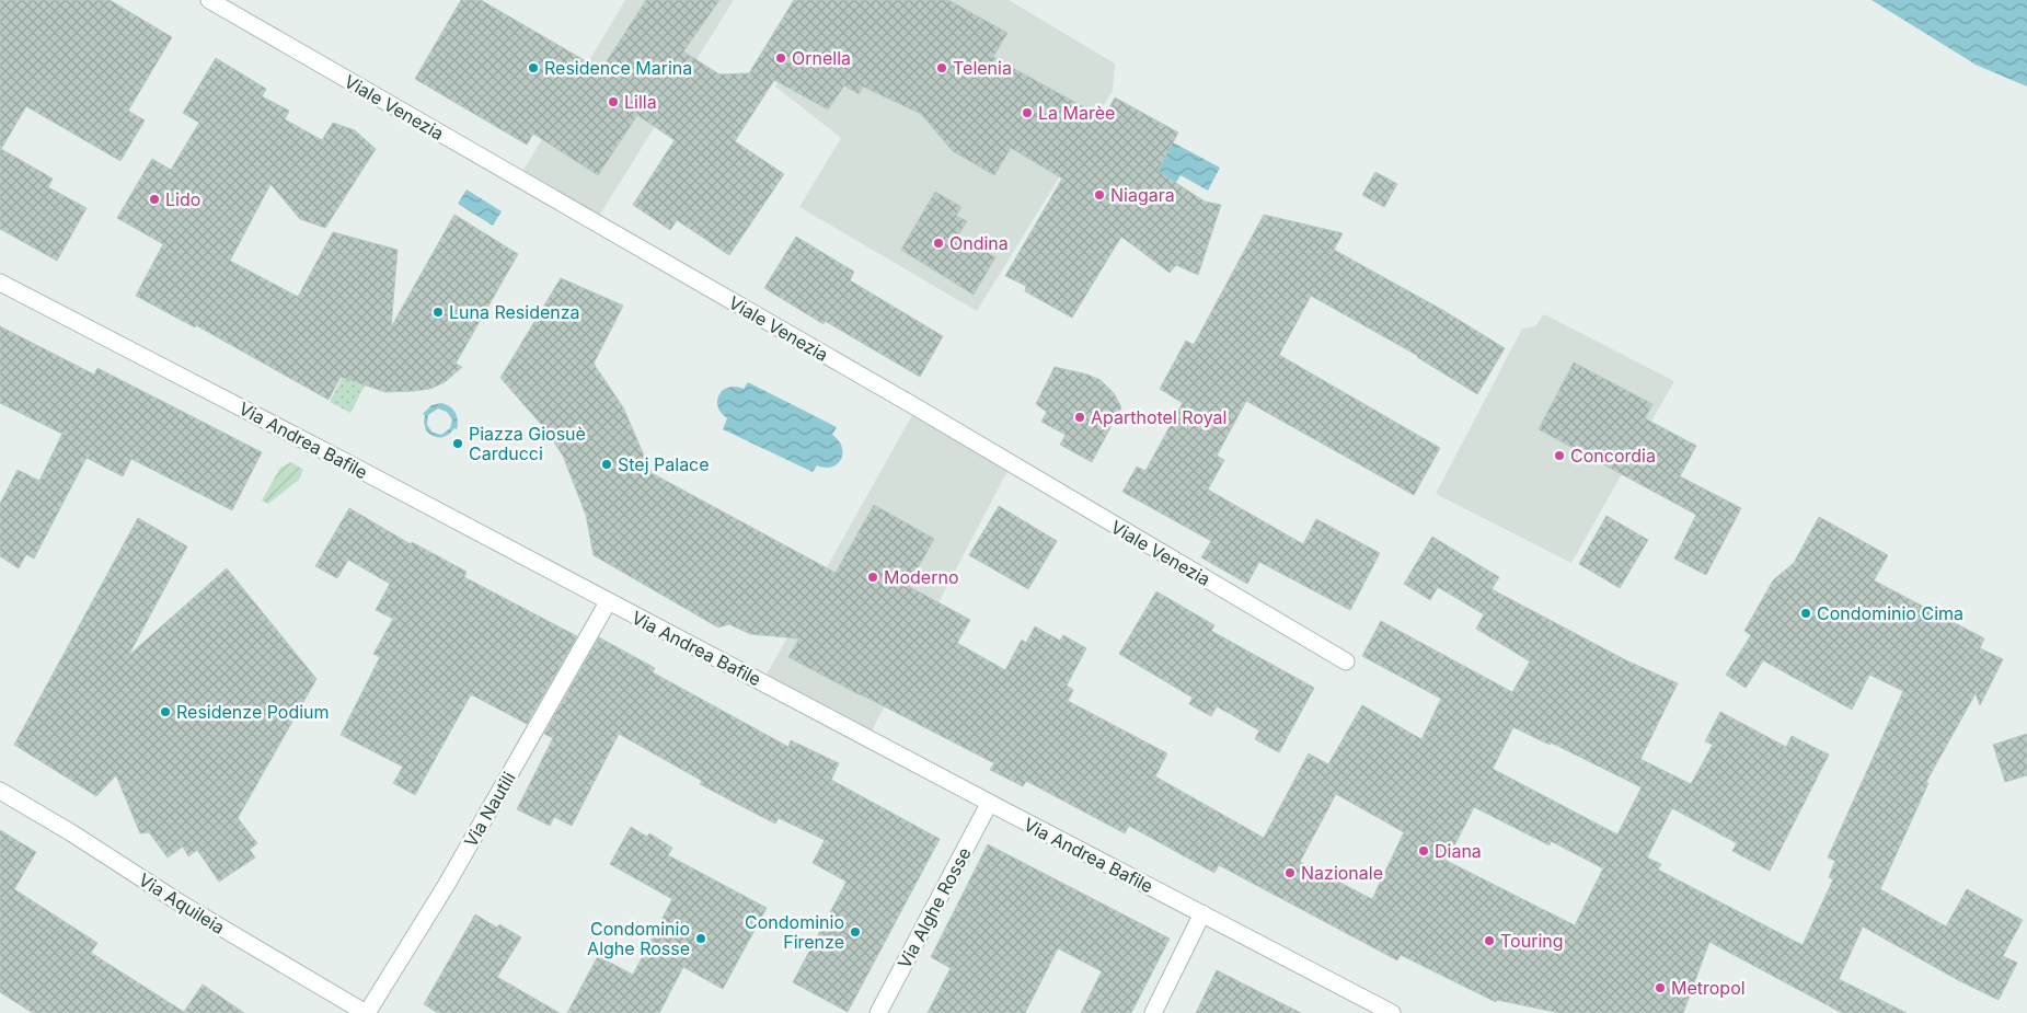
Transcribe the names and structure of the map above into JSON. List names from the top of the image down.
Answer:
{
  "streets": {
    "street": [
      "Viale Venezia",
      "Via Andrea Bafile",
      "Via Nautili",
      "Via Aquileia",
      "Via Alghe Rosse"
    ]
  },
  "crossings": [
    ["Via Andrea Bafile", "Via Nautili"],
    ["Via Andrea Bafile", "Via Alghe Rosse"],
    ["Via Nautili", "Via Aquileia"]
  ],
  "places": [
    "Ornella",
    "Residence Marina",
    "Telenia",
    "Lilla",
    "La Marèe",
    "Niagara",
    "Lido",
    "Ondina",
    "Luna Residenza",
    "Aparthotel Royal",
    "Piazza Giosuè Carducci",
    "Concordia",
    "Stej Palace",
    "Moderno",
    "Condominio Cima",
    "Residenze Podium",
    "Diana",
    "Nazionale",
    "Condominio Firenze",
    "Condominio Alghe Rosse",
    "Touring",
    "Metropol"
  ]
}
